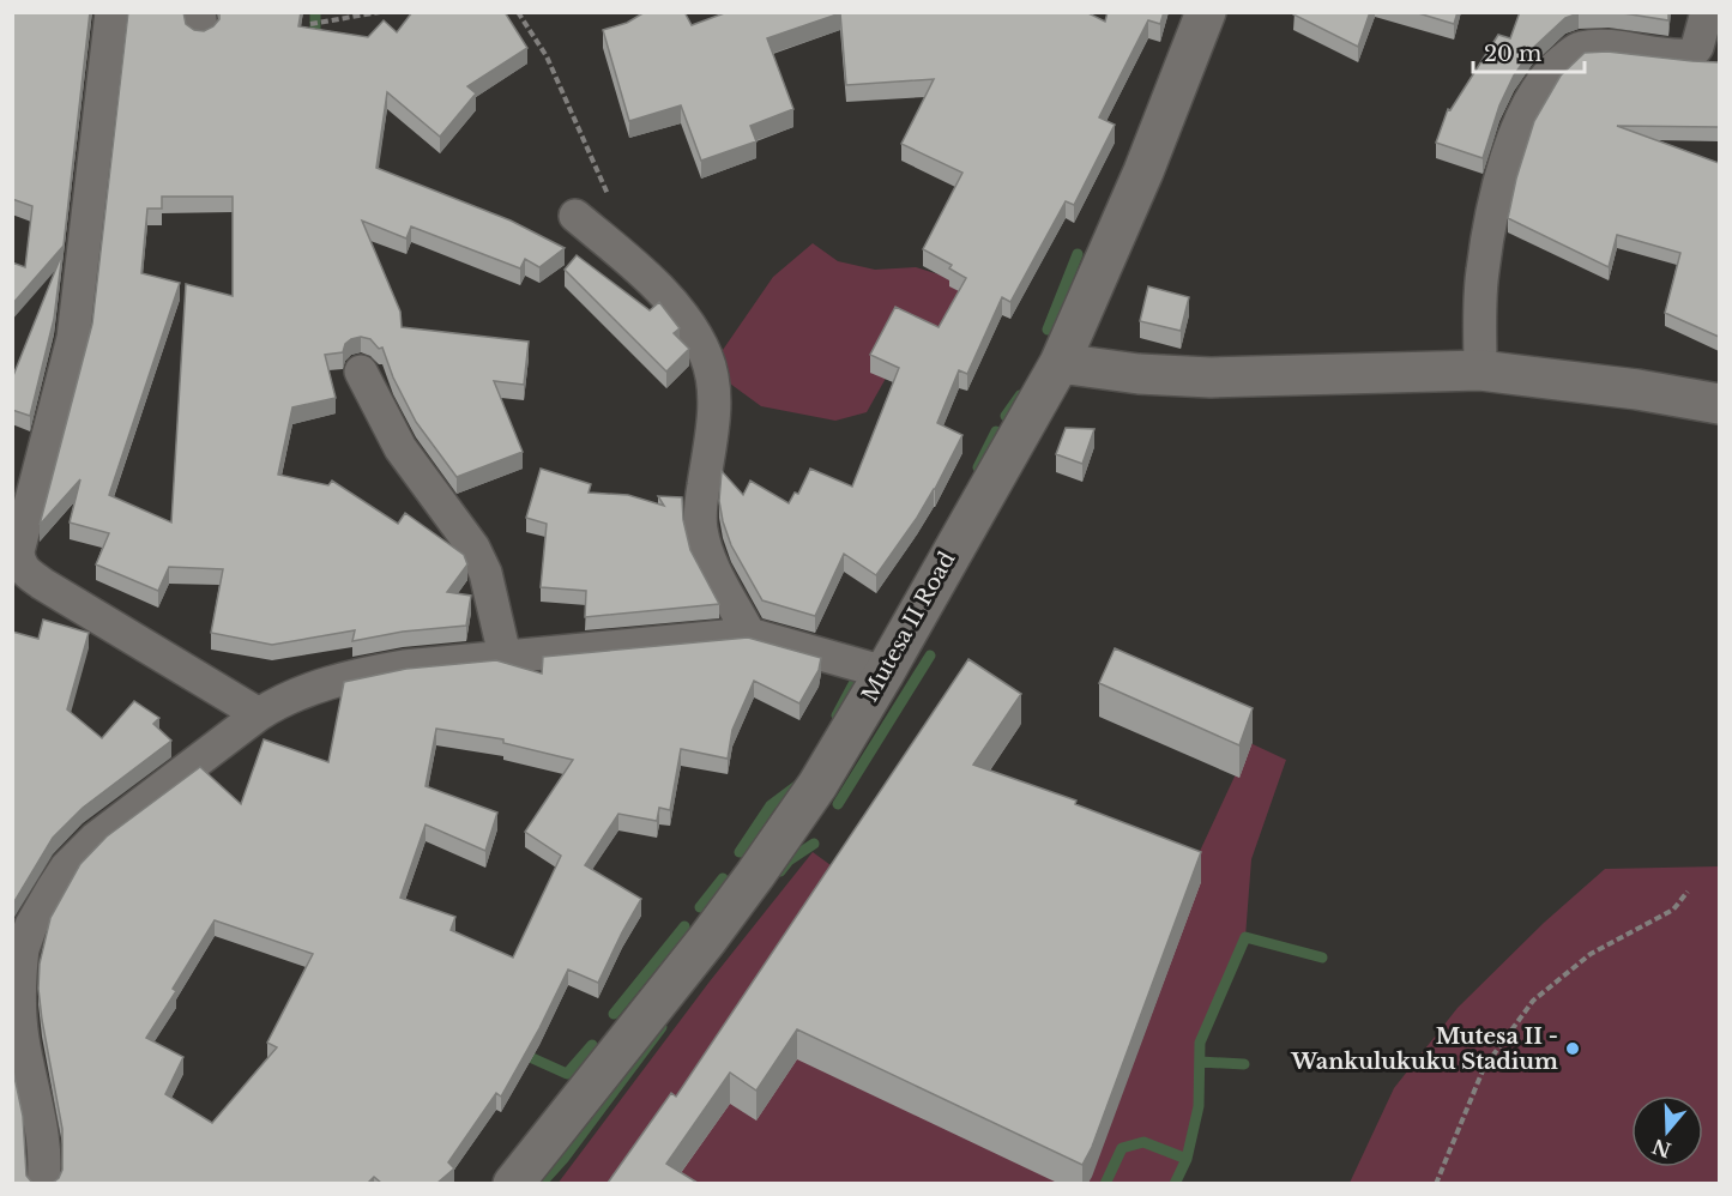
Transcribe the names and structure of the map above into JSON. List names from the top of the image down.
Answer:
{
  "streets": {
    "street": ["Mutesa II Road"]
  },
  "places": ["Mutesa II - Wankulukuku Stadium"],
  "scale_bar": "20 m",
  "north": "bottom"
}
